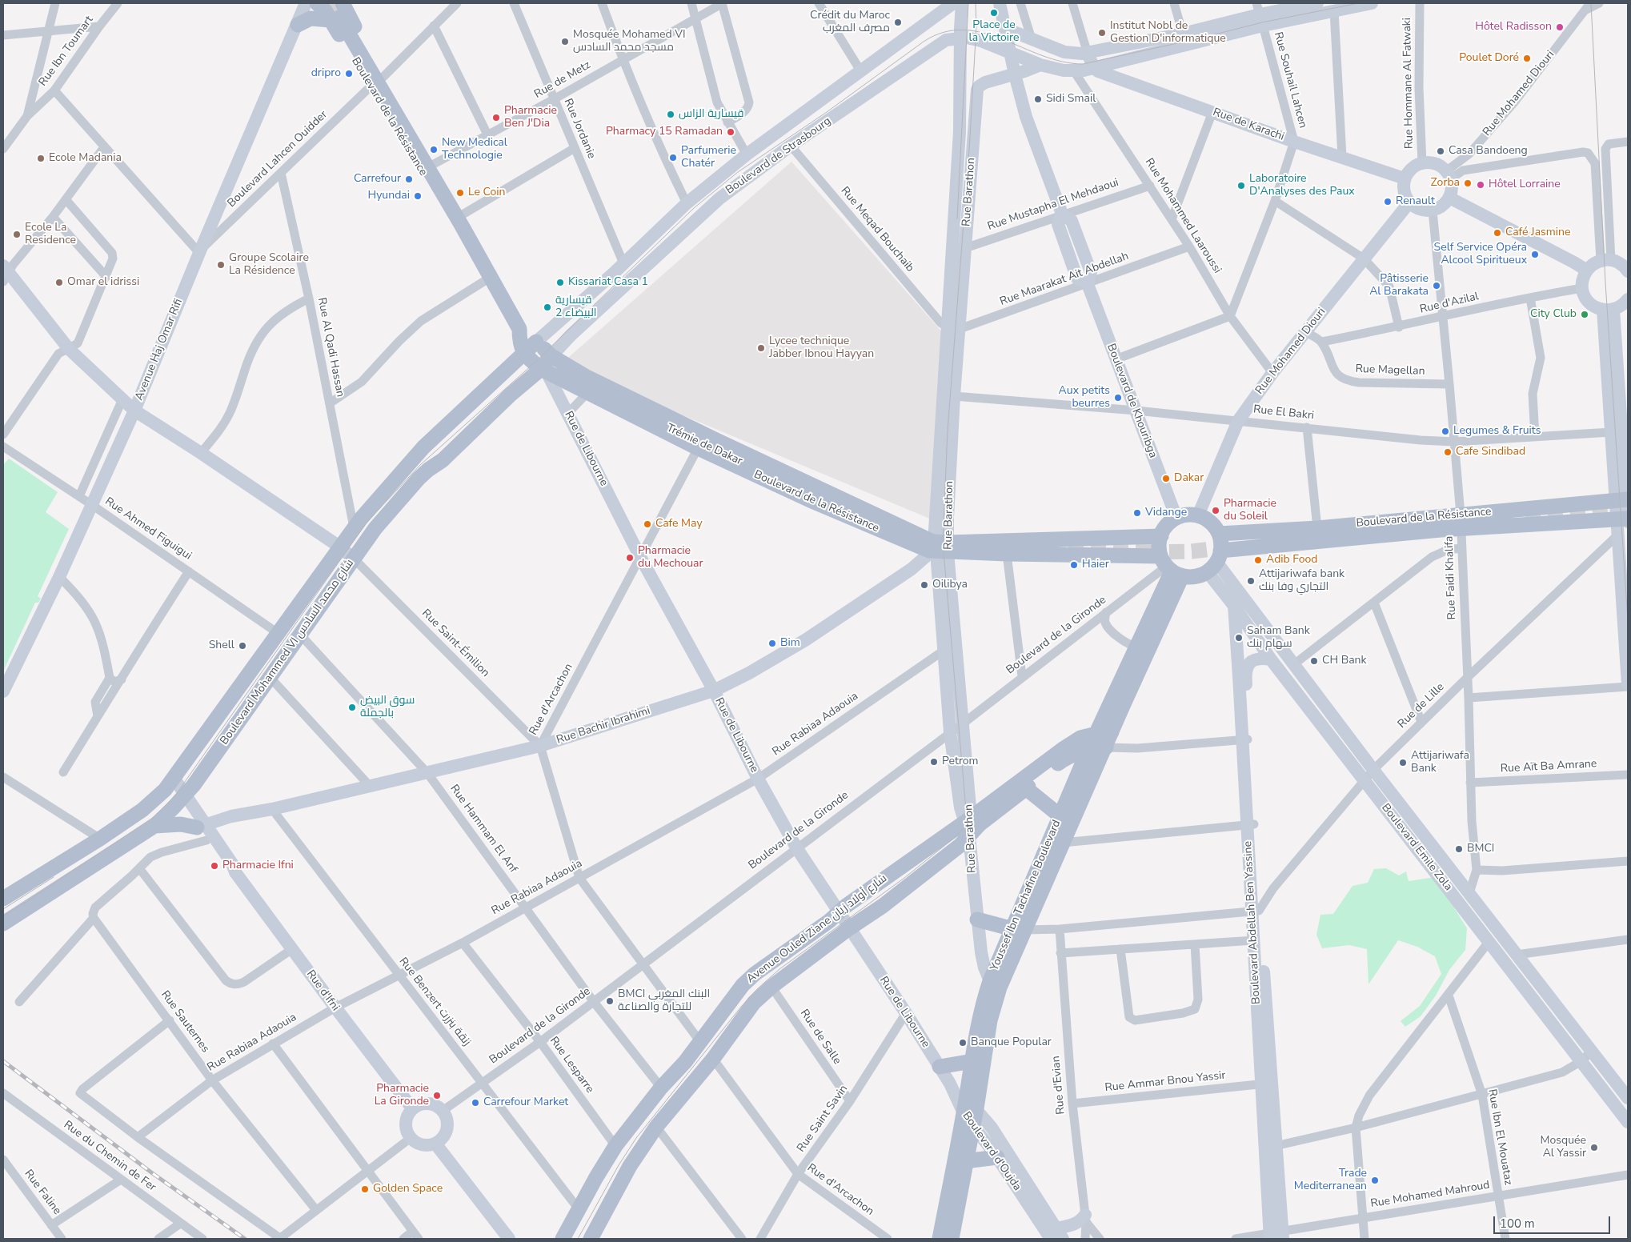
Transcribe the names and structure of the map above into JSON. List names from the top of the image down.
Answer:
{
  "streets": {
    "main road": [
      "Boulevard de la Résistance",
      "Trémie de Dakar",
      "Boulevard Mohammed VI شارع محمد السادس",
      "Youssef Ibn Tachafine Boulevard",
      "Avenue Ouled Ziane شارع أولاد زيان"
    ],
    "street": [
      "Rue Ibn Toumart",
      "Rue de Metz",
      "Rue Souhail Lahcen",
      "Rue Hommane Al Fatwaki",
      "Rue Mohamed Diouri",
      "Rue de Karachi",
      "Rue Jordanie",
      "Boulevard de Strasbourg",
      "Boulevard Lahcen Ouidder",
      "Rue Barathon",
      "Rue Mustapha El Mehdaoui",
      "Rue Mohammed Laaroussi",
      "Rue Meqad Bouchaib",
      "Rue Maarakat Ait Abdellah",
      "Rue d'Azilal",
      "Rue Al Qadi Hassan",
      "Avenue Haj Omar Rifi",
      "Rue Magellan",
      "Boulevard de Khouribga",
      "Rue El Bakri",
      "Rue de Libourne",
      "Rue Ahmed Figuigui",
      "Rue Faidi Khalifa",
      "Boulevard de la Gironde",
      "Rue Saint-Émilion",
      "Rue d'Arcachon",
      "Rue de Lille",
      "Rue Rabiaa Adaouia",
      "Rue Bachir Ibrahimi",
      "Rue Aït Ba Amrane",
      "Rue Hammam El Anf",
      "Boulevard Emile Zola",
      "Boulevard Abdellah Ben Yassine",
      "Rue d'Ifni",
      "Rue Benzert زنقة بنزرت",
      "Rue Sauternes",
      "Rue de Salle",
      "Rue Lesparre",
      "Rue Ammar Bnou Yassir",
      "Rue d'Evian",
      "Rue Saint Savin",
      "Rue Ibn El Mouataz",
      "Boulevard d'Oujda",
      "Rue du Chemin de Fer",
      "Rue Faline",
      "Rue Mohamed Mahroud"
    ]
  },
  "crossings": [
    ["Rue de Metz", "Boulevard de la Résistance"],
    ["Rue de Metz", "Rue Jordanie"],
    ["Rue Souhail Lahcen", "Rue de Karachi"],
    ["Rue Souhail Lahcen", "Boulevard de Strasbourg"],
    ["Rue Hommane Al Fatwaki", "Rue Mohamed Diouri"],
    ["Rue Hommane Al Fatwaki", "Rue de Karachi"],
    ["Rue Hommane Al Fatwaki", "Rue Faidi Khalifa"],
    ["Rue Mohamed Diouri", "Boulevard de la Résistance"],
    ["Rue Mohamed Diouri", "Rue de Karachi"],
    ["Rue Mohamed Diouri", "Rue Mohammed Laaroussi"],
    ["Rue Mohamed Diouri", "Boulevard de Khouribga"],
    ["Rue Mohamed Diouri", "Rue El Bakri"],
    ["Rue Mohamed Diouri", "Rue Faidi Khalifa"],
    ["Rue Mohamed Diouri", "Boulevard de la Gironde"],
    ["Rue Mohamed Diouri", "Boulevard Emile Zola"],
    ["Rue Mohamed Diouri", "Youssef Ibn Tachafine Boulevard"],
    ["Boulevard de la Résistance", "Boulevard de Strasbourg"],
    ["Boulevard de la Résistance", "Boulevard Lahcen Ouidder"],
    ["Boulevard de la Résistance", "Rue Barathon"],
    ["Boulevard de la Résistance", "Boulevard de Khouribga"],
    ["Boulevard de la Résistance", "Trémie de Dakar"],
    ["Boulevard de la Résistance", "Rue de Libourne"],
    ["Boulevard de la Résistance", "Rue Faidi Khalifa"],
    ["Boulevard de la Résistance", "Boulevard de la Gironde"],
    ["Boulevard de la Résistance", "Boulevard Mohammed VI شارع محمد السادس"],
    ["Boulevard de la Résistance", "Rue d'Arcachon"],
    ["Boulevard de la Résistance", "Rue Bachir Ibrahimi"],
    ["Boulevard de la Résistance", "Boulevard Emile Zola"],
    ["Boulevard de la Résistance", "Youssef Ibn Tachafine Boulevard"],
    ["Rue de Karachi", "Boulevard de Strasbourg"],
    ["Rue de Karachi", "Rue Faidi Khalifa"],
    ["Rue Jordanie", "Boulevard de Strasbourg"],
    ["Boulevard de Strasbourg", "Rue Barathon"],
    ["Boulevard de Strasbourg", "Rue Mohammed Laaroussi"],
    ["Boulevard de Strasbourg", "Rue Meqad Bouchaib"],
    ["Boulevard de Strasbourg", "Boulevard de Khouribga"],
    ["Boulevard de Strasbourg", "Boulevard Mohammed VI شارع محمد السادس"],
    ["Boulevard Lahcen Ouidder", "Rue Al Qadi Hassan"],
    ["Boulevard Lahcen Ouidder", "Avenue Haj Omar Rifi"],
    ["Rue Barathon", "Rue Mustapha El Mehdaoui"],
    ["Rue Barathon", "Rue Meqad Bouchaib"],
    ["Rue Barathon", "Rue Maarakat Ait Abdellah"],
    ["Rue Barathon", "Boulevard de Khouribga"],
    ["Rue Barathon", "Rue El Bakri"],
    ["Rue Barathon", "Boulevard de la Gironde"],
    ["Rue Barathon", "Rue Bachir Ibrahimi"],
    ["Rue Barathon", "Youssef Ibn Tachafine Boulevard"],
    ["Rue Barathon", "Avenue Ouled Ziane شارع أولاد زيان"],
    ["Rue Mustapha El Mehdaoui", "Rue Mohammed Laaroussi"],
    ["Rue Mustapha El Mehdaoui", "Boulevard de Khouribga"],
    ["Rue Mohammed Laaroussi", "Rue Maarakat Ait Abdellah"],
    ["Rue Meqad Bouchaib", "Rue Maarakat Ait Abdellah"],
    ["Rue Maarakat Ait Abdellah", "Boulevard de Khouribga"],
    ["Rue d'Azilal", "Rue Magellan"],
    ["Rue d'Azilal", "Rue Faidi Khalifa"],
    ["Rue Al Qadi Hassan", "Boulevard Mohammed VI شارع محمد السادس"],
    ["Avenue Haj Omar Rifi", "Rue Ahmed Figuigui"],
    ["Rue Magellan", "Rue Faidi Khalifa"],
    ["Boulevard de Khouribga", "Rue El Bakri"],
    ["Boulevard de Khouribga", "Boulevard de la Gironde"],
    ["Boulevard de Khouribga", "Boulevard Emile Zola"],
    ["Boulevard de Khouribga", "Youssef Ibn Tachafine Boulevard"],
    ["Rue El Bakri", "Rue Faidi Khalifa"],
    ["Rue de Libourne", "Boulevard de la Gironde"],
    ["Rue de Libourne", "Boulevard Mohammed VI شارع محمد السادس"],
    ["Rue de Libourne", "Rue d'Arcachon"],
    ["Rue de Libourne", "Rue Rabiaa Adaouia"],
    ["Rue de Libourne", "Rue Bachir Ibrahimi"],
    ["Rue de Libourne", "Avenue Ouled Ziane شارع أولاد زيان"],
    ["Rue de Libourne", "Rue Saint Savin"],
    ["Rue de Libourne", "Boulevard d'Oujda"],
    ["Rue Ahmed Figuigui", "Boulevard Mohammed VI شارع محمد السادس"],
    ["Rue Faidi Khalifa", "Rue de Lille"],
    ["Rue Faidi Khalifa", "Rue Aït Ba Amrane"],
    ["Rue Faidi Khalifa", "Boulevard Emile Zola"],
    ["Boulevard de la Gironde", "Rue d'Arcachon"],
    ["Boulevard de la Gironde", "Rue Hammam El Anf"],
    ["Boulevard de la Gironde", "Boulevard Emile Zola"],
    ["Boulevard de la Gironde", "Youssef Ibn Tachafine Boulevard"],
    ["Boulevard de la Gironde", "Rue d'Ifni"],
    ["Boulevard de la Gironde", "Rue Benzert زنقة بنزرت"],
    ["Boulevard de la Gironde", "Rue Lesparre"],
    ["Rue Saint-Émilion", "Boulevard Mohammed VI شارع محمد السادس"],
    ["Rue Saint-Émilion", "Rue d'Arcachon"],
    ["Rue Saint-Émilion", "Rue Bachir Ibrahimi"],
    ["Boulevard Mohammed VI شارع محمد السادس", "Rue Hammam El Anf"],
    ["Boulevard Mohammed VI شارع محمد السادس", "Rue d'Ifni"],
    ["Rue d'Arcachon", "Rue Rabiaa Adaouia"],
    ["Rue d'Arcachon", "Rue Bachir Ibrahimi"],
    ["Rue d'Arcachon", "Avenue Ouled Ziane شارع أولاد زيان"],
    ["Rue d'Arcachon", "Rue Saint Savin"],
    ["Rue de Lille", "Boulevard Emile Zola"],
    ["Rue de Lille", "Boulevard Abdellah Ben Yassine"],
    ["Rue Rabiaa Adaouia", "Rue Hammam El Anf"],
    ["Rue Rabiaa Adaouia", "Rue d'Ifni"],
    ["Rue Rabiaa Adaouia", "Rue Benzert زنقة بنزرت"],
    ["Rue Rabiaa Adaouia", "Rue Sauternes"],
    ["Rue Rabiaa Adaouia", "Rue Lesparre"],
    ["Rue Bachir Ibrahimi", "Rue Hammam El Anf"],
    ["Rue Bachir Ibrahimi", "Rue d'Ifni"],
    ["Rue Bachir Ibrahimi", "Rue Benzert زنقة بنزرت"],
    ["Rue Hammam El Anf", "Avenue Ouled Ziane شارع أولاد زيان"],
    ["Boulevard Emile Zola", "Youssef Ibn Tachafine Boulevard"],
    ["Boulevard Emile Zola", "Boulevard Abdellah Ben Yassine"],
    ["Youssef Ibn Tachafine Boulevard", "Avenue Ouled Ziane شارع أولاد زيان"],
    ["Youssef Ibn Tachafine Boulevard", "Boulevard d'Oujda"],
    ["Boulevard Abdellah Ben Yassine", "Rue Ammar Bnou Yassir"],
    ["Boulevard Abdellah Ben Yassine", "Rue Mohamed Mahroud"],
    ["Avenue Ouled Ziane شارع أولاد زيان", "Rue Benzert زنقة بنزرت"],
    ["Avenue Ouled Ziane شارع أولاد زيان", "Rue de Salle"],
    ["Avenue Ouled Ziane شارع أولاد زيان", "Rue Lesparre"],
    ["Rue de Salle", "Rue Saint Savin"],
    ["Rue Ammar Bnou Yassir", "Rue d'Evian"],
    ["Rue Ibn El Mouataz", "Rue Mohamed Mahroud"]
  ],
  "places": [
    "Place de la Victoire",
    "Crédit du Maroc مصرف المغرب",
    "Hôtel Radisson",
    "Institut Nobl de Gestion D'informatique",
    "Mosquée Mohamed VI مسجد محمد السادس",
    "Poulet Doré",
    "dripro",
    "Sidi Smail",
    "قيسارية الزاس",
    "Pharmacie Ben J'Dia",
    "Pharmacy 15 Ramadan",
    "New Medical Technologie",
    "Casa Bandoeng",
    "Parfumerie Chatér",
    "Ecole Madania",
    "Carrefour",
    "Zorba",
    "Hôtel Lorraine",
    "Laboratoire D'Analyses des Paux",
    "Le Coin",
    "Hyundai",
    "Renault",
    "Café Jasmine",
    "Ecole La Residence",
    "Self Service Opéra Alcool Spiritueux",
    "Groupe Scolaire La Résidence",
    "Omar el idrissi",
    "Kissariat Casa 1",
    "Pâtisserie Al Barakata",
    "قيسارية البيضاء 2",
    "City Club",
    "Lycee technique Jabber Ibnou Hayyan",
    "Aux petits beurres",
    "Legumes & Fruits",
    "Cafe Sindibad",
    "Dakar",
    "Pharmacie du Soleil",
    "Vidange",
    "Cafe May",
    "Pharmacie du Mechouar",
    "Adib Food",
    "Haier",
    "Attijariwafa bank التجاري وفا بنك",
    "Oilibya",
    "Saham Bank سهام بنك",
    "Bim",
    "Shell",
    "CH Bank",
    "سوق البيض بالجملة",
    "Petrom",
    "Attijariwafa Bank",
    "BMCI",
    "Pharmacie Ifni",
    "BMCI البنك المغربي للتجارة والصناعة",
    "Banque Popular",
    "Pharmacie La Gironde",
    "Carrefour Market",
    "Mosquée Al Yassir",
    "Trade Mediterranean",
    "Golden Space"
  ],
  "scale_bar": "100 m"
}
